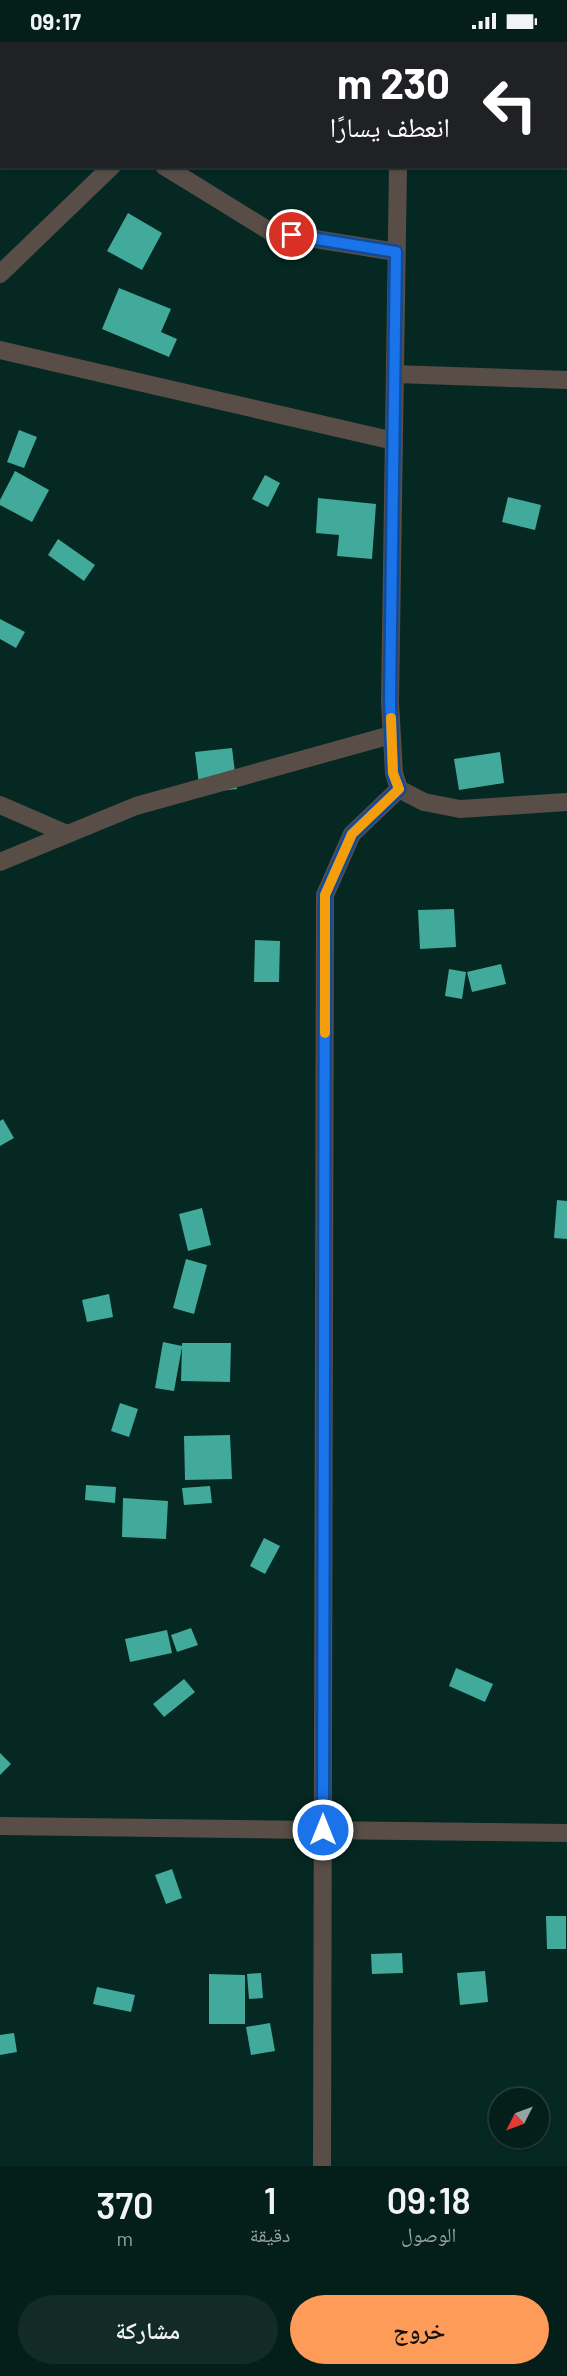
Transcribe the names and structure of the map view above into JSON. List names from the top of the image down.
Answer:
{
  "north": "bottom left",
  "page": {
    "status": "09:17",
    "turn": ["230 m", "انعطف يسارًا"],
    "eta": [
      "09:18",
      "الوصول",
      "1",
      "دقيقة",
      "370",
      "m"
    ],
    "buttons": ["خروج", "مشاركة"]
  }
}
